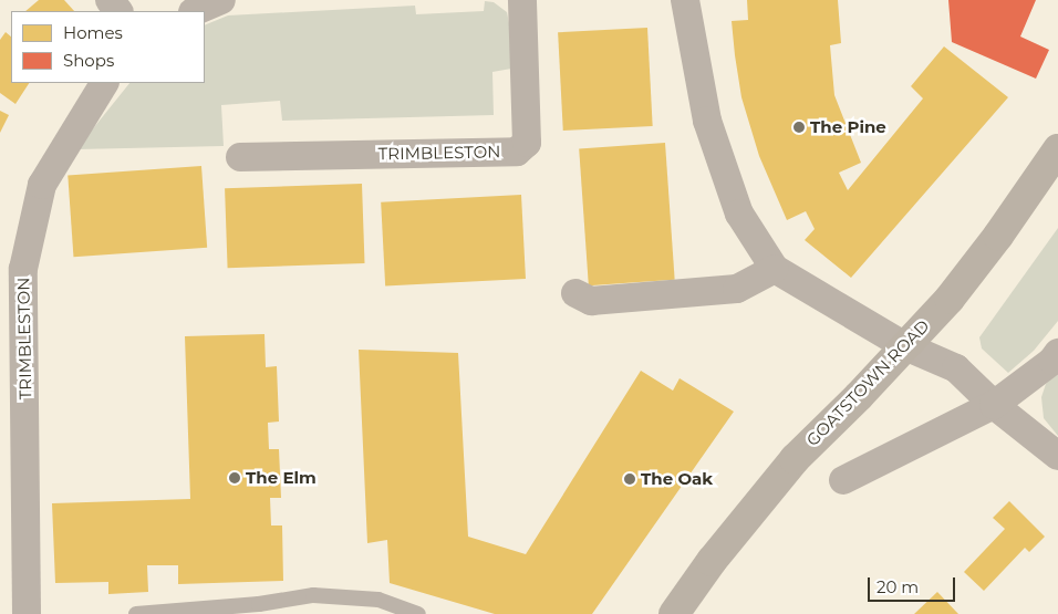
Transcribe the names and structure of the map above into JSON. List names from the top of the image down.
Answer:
{
  "streets": {
    "main road": ["GOATSTOWN ROAD"],
    "street": ["TRIMBLESTON"]
  },
  "places": ["The Pine", "The Elm", "The Oak"],
  "legend": ["Homes", "Shops"],
  "scale_bar": "20 m"
}
